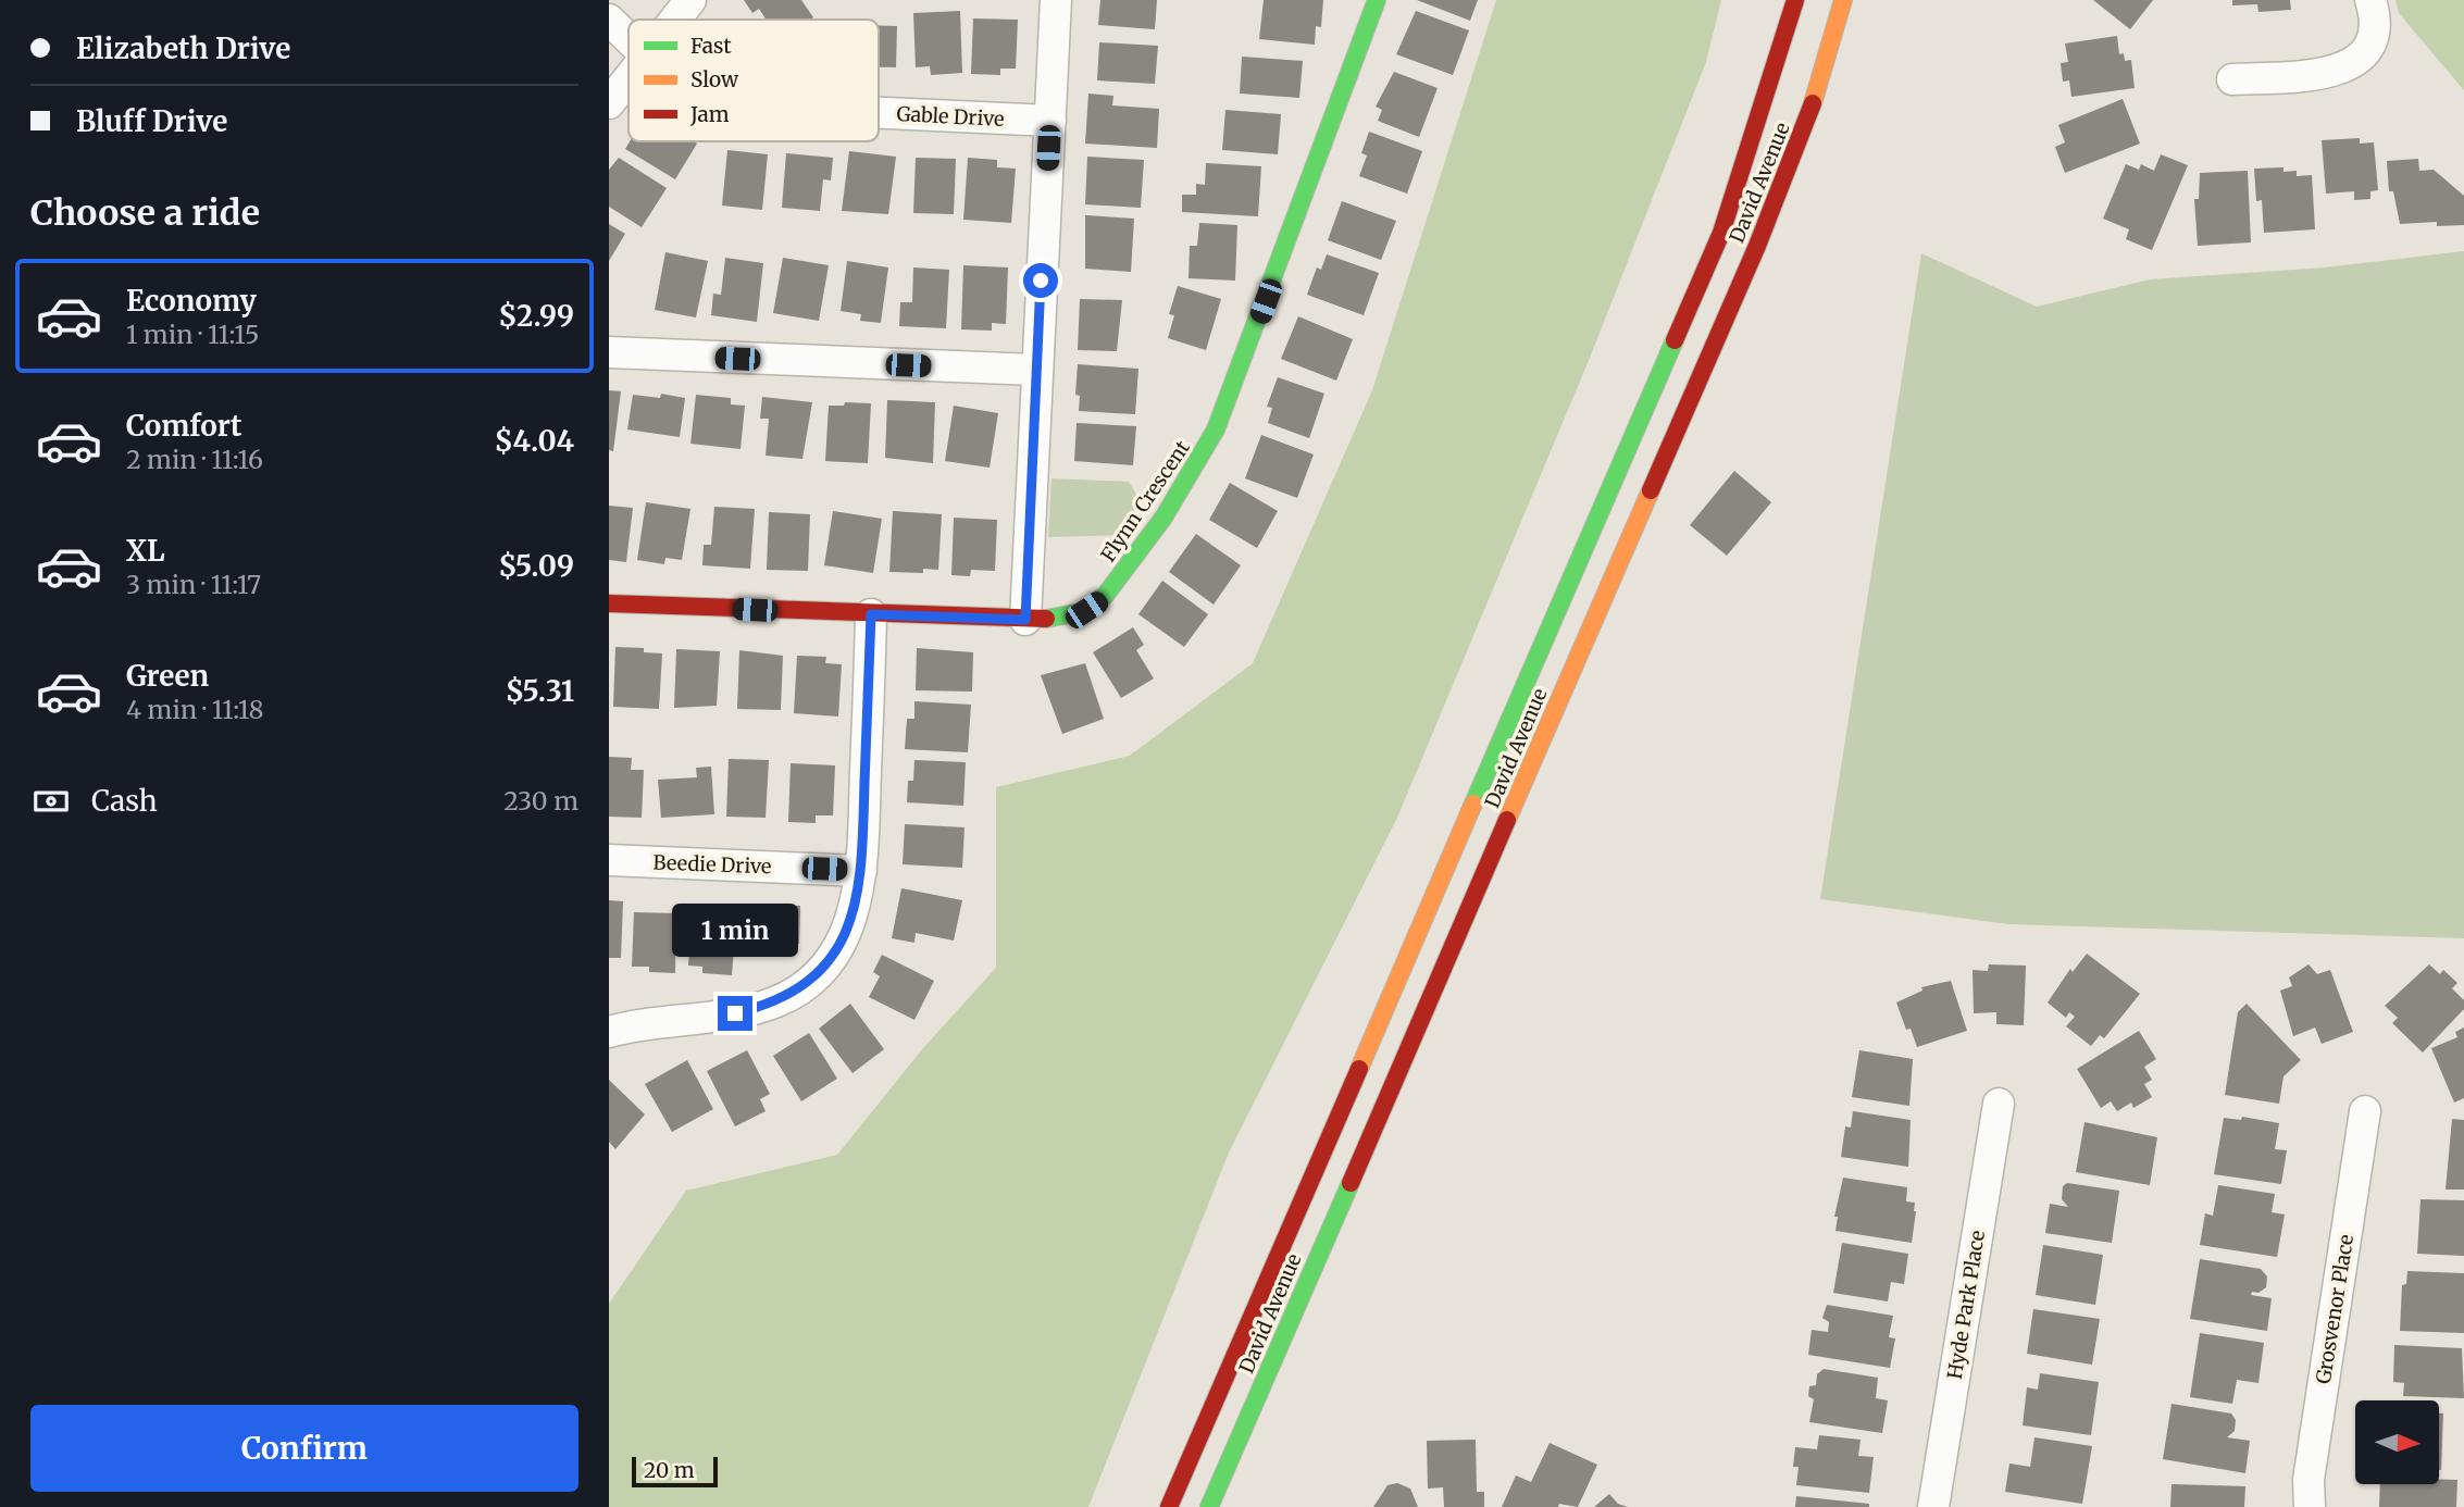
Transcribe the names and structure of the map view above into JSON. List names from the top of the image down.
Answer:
{
  "streets": {
    "main road": ["David Avenue", "Flynn Crescent"],
    "street": [
      "Gable Drive",
      "Beedie Drive",
      "Hyde Park Place",
      "Grosvenor Place"
    ]
  },
  "legend": ["Fast", "Slow", "Jam"],
  "scale_bar": "20 m",
  "north": "right",
  "page": {
    "banner": ["Elizabeth Drive", "Bluff Drive"],
    "heading": "Choose a ride",
    "list": [
      {
        "name": "Economy",
        "note": "1 min · 11:15",
        "value": "$2.99"
      },
      {
        "name": "Comfort",
        "note": "2 min · 11:16",
        "value": "$4.04"
      },
      {
        "name": "XL",
        "note": "3 min · 11:17",
        "value": "$5.09"
      },
      {
        "name": "Green",
        "note": "4 min · 11:18",
        "value": "$5.31"
      }
    ],
    "pay": ["Cash", "230 m"],
    "bubble": "1 min",
    "buttons": "Confirm",
    "scale": "20 m"
  }
}
